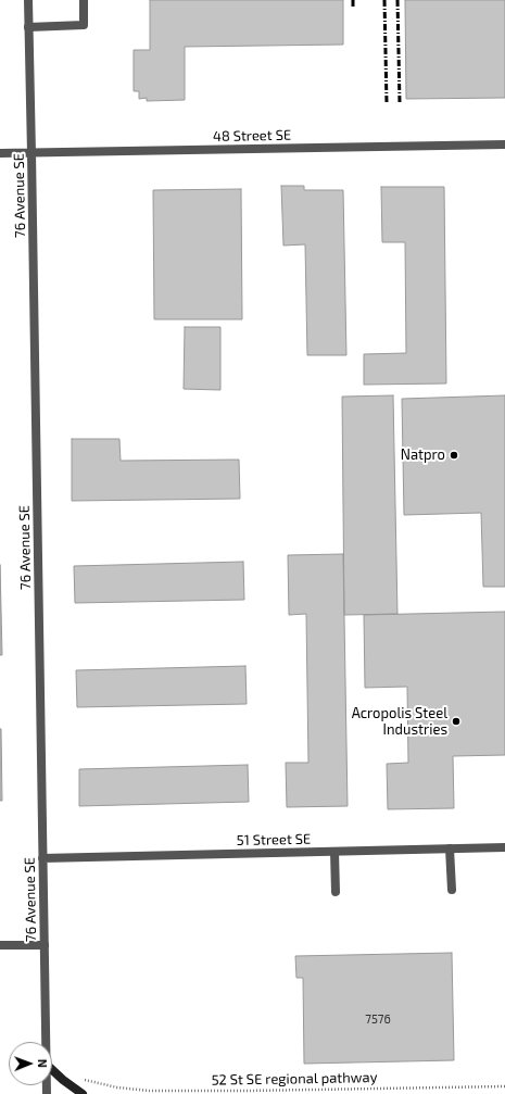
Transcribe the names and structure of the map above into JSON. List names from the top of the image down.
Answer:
{
  "streets": {
    "street": ["48 Street SE", "76 Avenue SE", "51 Street SE"],
    "path": ["52 St SE regional pathway"]
  },
  "crossings": [
    ["48 Street SE", "76 Avenue SE"],
    ["76 Avenue SE", "51 Street SE"]
  ],
  "places": ["Natpro", "Acropolis Steel Industries"],
  "house_numbers": ["7576"],
  "north": "right"
}
